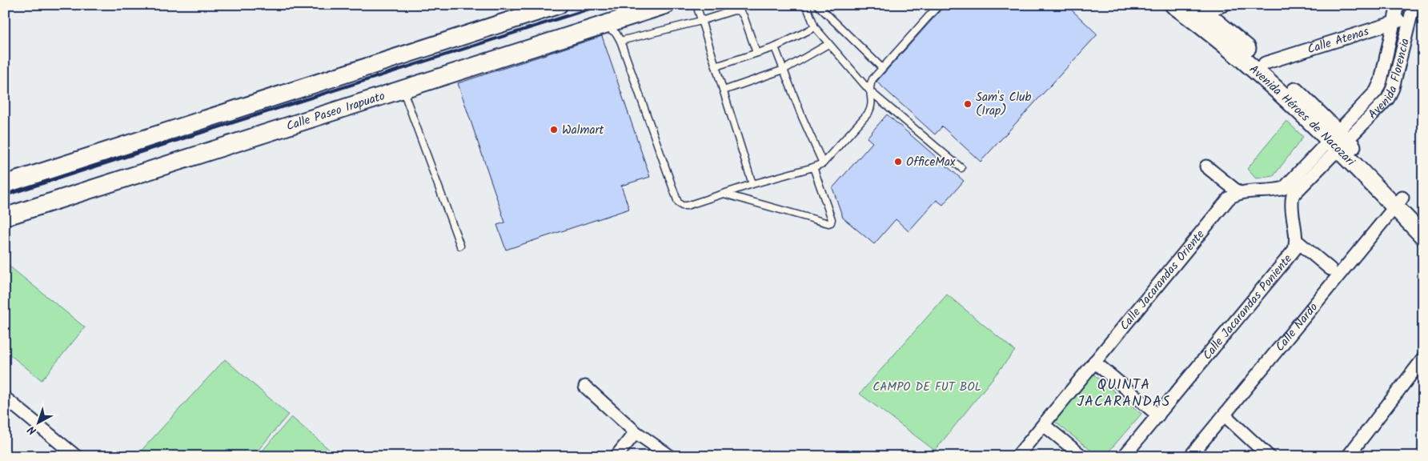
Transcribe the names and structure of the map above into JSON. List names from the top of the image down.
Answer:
{
  "streets": {
    "main road": ["Calle Paseo Irapuato", "Avenida Héroes de Nacozari"],
    "street": [
      "Calle Atenas",
      "Avenida Florencia",
      "Calle Jacarandas Oriente",
      "Calle Jacarandas Poniente",
      "Calle Nardo"
    ]
  },
  "crossings": [
    ["Calle Atenas", "Avenida Florencia"],
    ["Calle Atenas", "Avenida Héroes de Nacozari"],
    ["Avenida Florencia", "Avenida Héroes de Nacozari"],
    ["Avenida Florencia", "Calle Jacarandas Poniente"],
    ["Avenida Héroes de Nacozari", "Calle Jacarandas Poniente"],
    ["Avenida Héroes de Nacozari", "Calle Nardo"]
  ],
  "districts": ["QUINTA JACARANDAS"],
  "parks": ["CAMPO DE FUT BOL"],
  "places": ["Sam's Club (Irap)", "Walmart", "OfficeMax"],
  "north": "bottom left"
}
